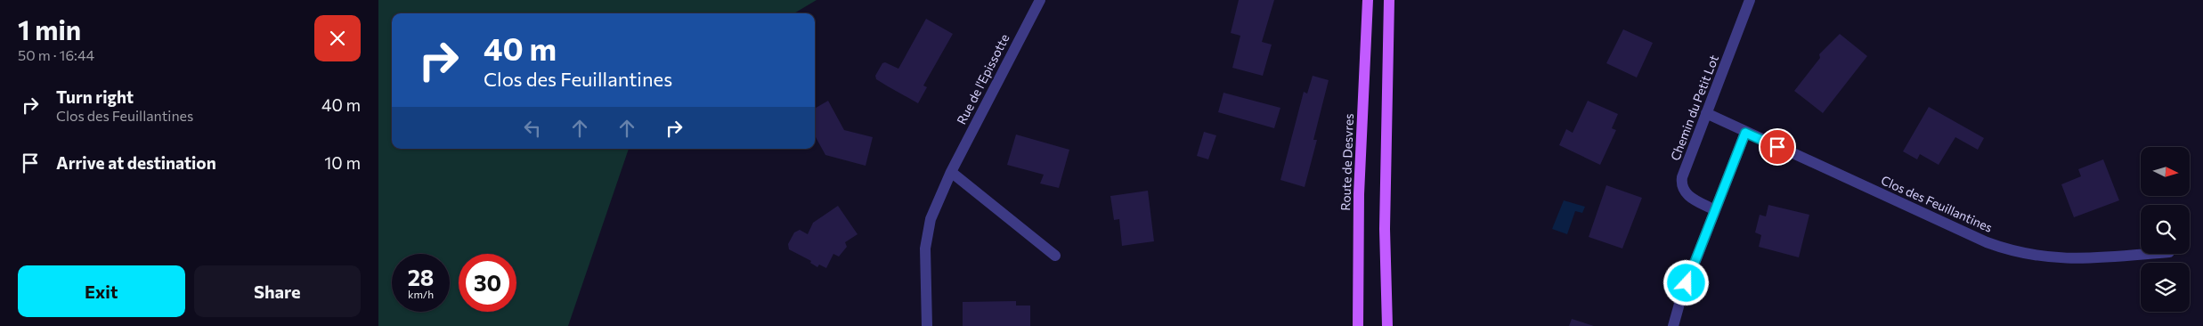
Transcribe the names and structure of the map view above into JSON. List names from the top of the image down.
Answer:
{
  "streets": {
    "main road": ["Route de Desvres"],
    "street": ["Rue de l'Epissotte", "Chemin du Petit Lot", "Clos des Feuillantines"]
  },
  "crossings": [
    ["Chemin du Petit Lot", "Clos des Feuillantines"]
  ],
  "north": "right",
  "page": {
    "heading": ["1 min", "50 m · 16:44"],
    "turn": ["40 m", "Clos des Feuillantines"],
    "list": [
      {
        "name": "Turn right",
        "note": "Clos des Feuillantines",
        "value": "40 m"
      },
      {
        "name": "Arrive at destination",
        "value": "10 m"
      }
    ],
    "speed": "28 km/h",
    "limit": "30",
    "buttons": ["Exit", "Share"]
  }
}
